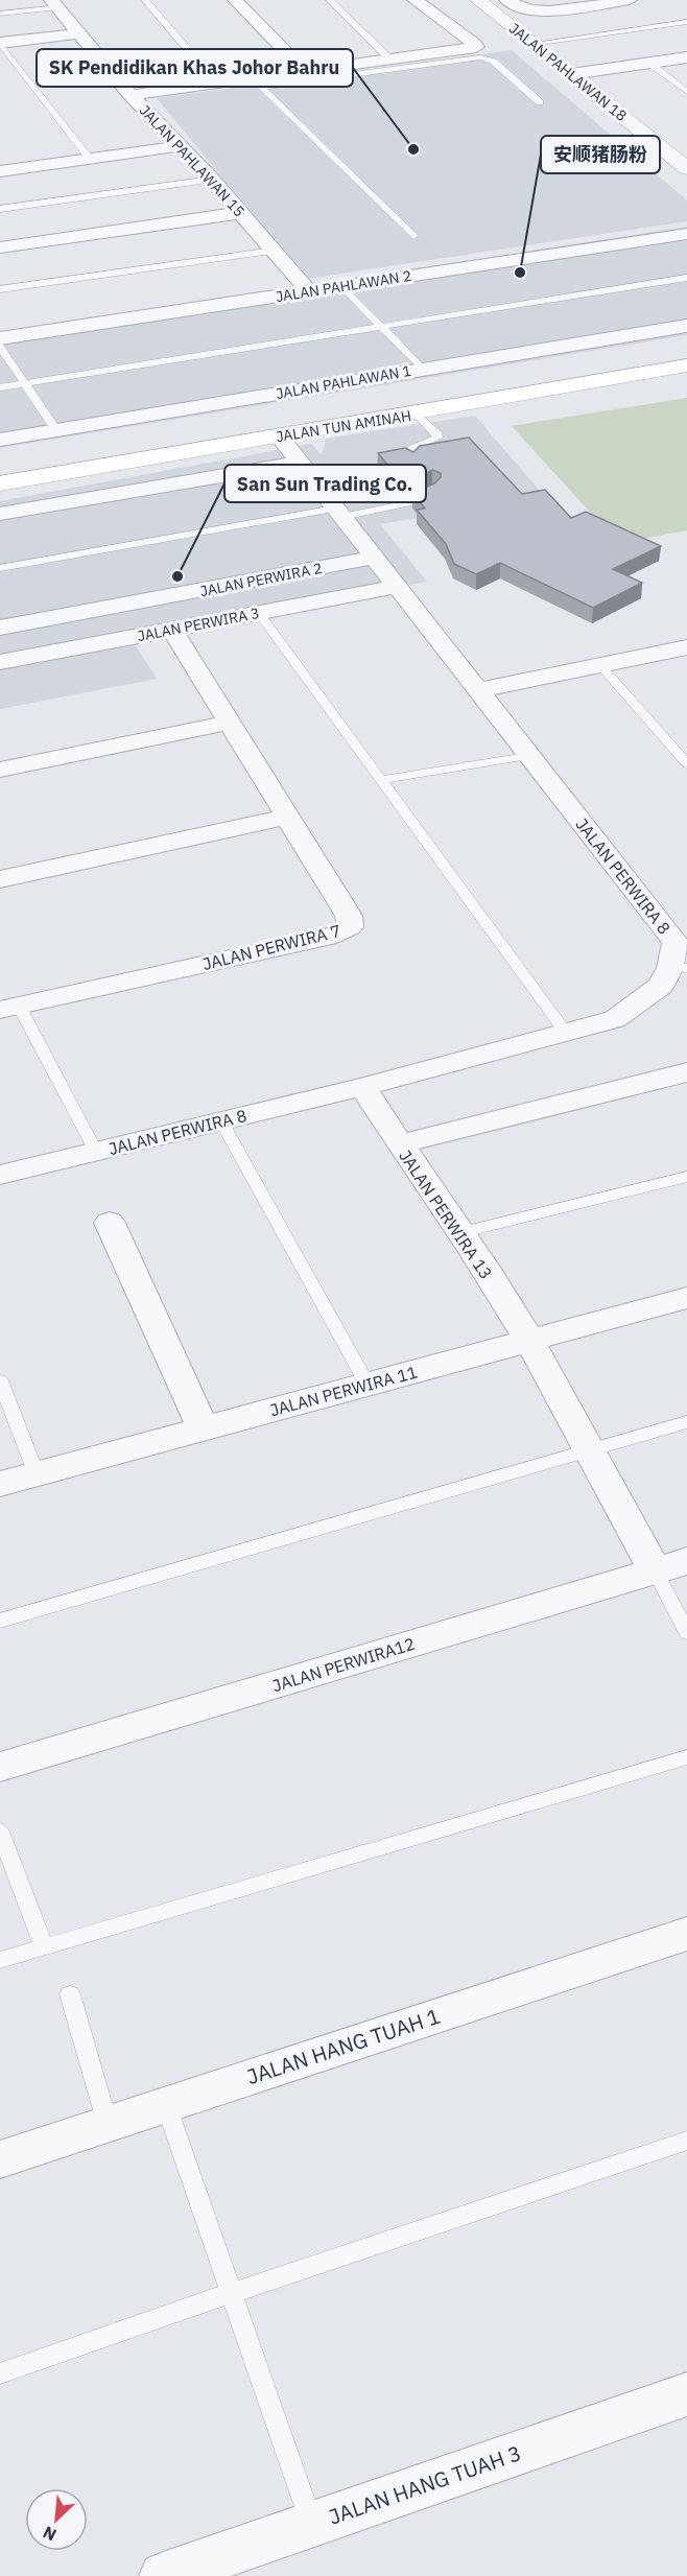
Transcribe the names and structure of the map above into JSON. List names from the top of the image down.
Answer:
{
  "streets": {
    "main road": ["JALAN TUN AMINAH"],
    "street": [
      "JALAN PAHLAWAN 18",
      "JALAN PAHLAWAN 15",
      "JALAN PAHLAWAN 2",
      "JALAN PAHLAWAN 1",
      "JALAN PERWIRA 2",
      "JALAN PERWIRA 3",
      "JALAN PERWIRA 8",
      "JALAN PERWIRA 7",
      "JALAN PERWIRA 13",
      "JALAN PERWIRA 11",
      "JALAN PERWIRA12",
      "JALAN HANG TUAH 1",
      "JALAN HANG TUAH 3"
    ]
  },
  "crossings": [
    ["JALAN PAHLAWAN 15", "JALAN PAHLAWAN 2"],
    ["JALAN TUN AMINAH", "JALAN PERWIRA 8"],
    ["JALAN PERWIRA 2", "JALAN PERWIRA 8"],
    ["JALAN PERWIRA 3", "JALAN PERWIRA 8"],
    ["JALAN PERWIRA 3", "JALAN PERWIRA 7"],
    ["JALAN PERWIRA 8", "JALAN PERWIRA 13"],
    ["JALAN PERWIRA 13", "JALAN PERWIRA 11"],
    ["JALAN PERWIRA 13", "JALAN PERWIRA12"]
  ],
  "places": ["SK Pendidikan Khas Johor Bahru", "安顺猪肠粉", "San Sun Trading Co."],
  "north": "bottom left"
}
